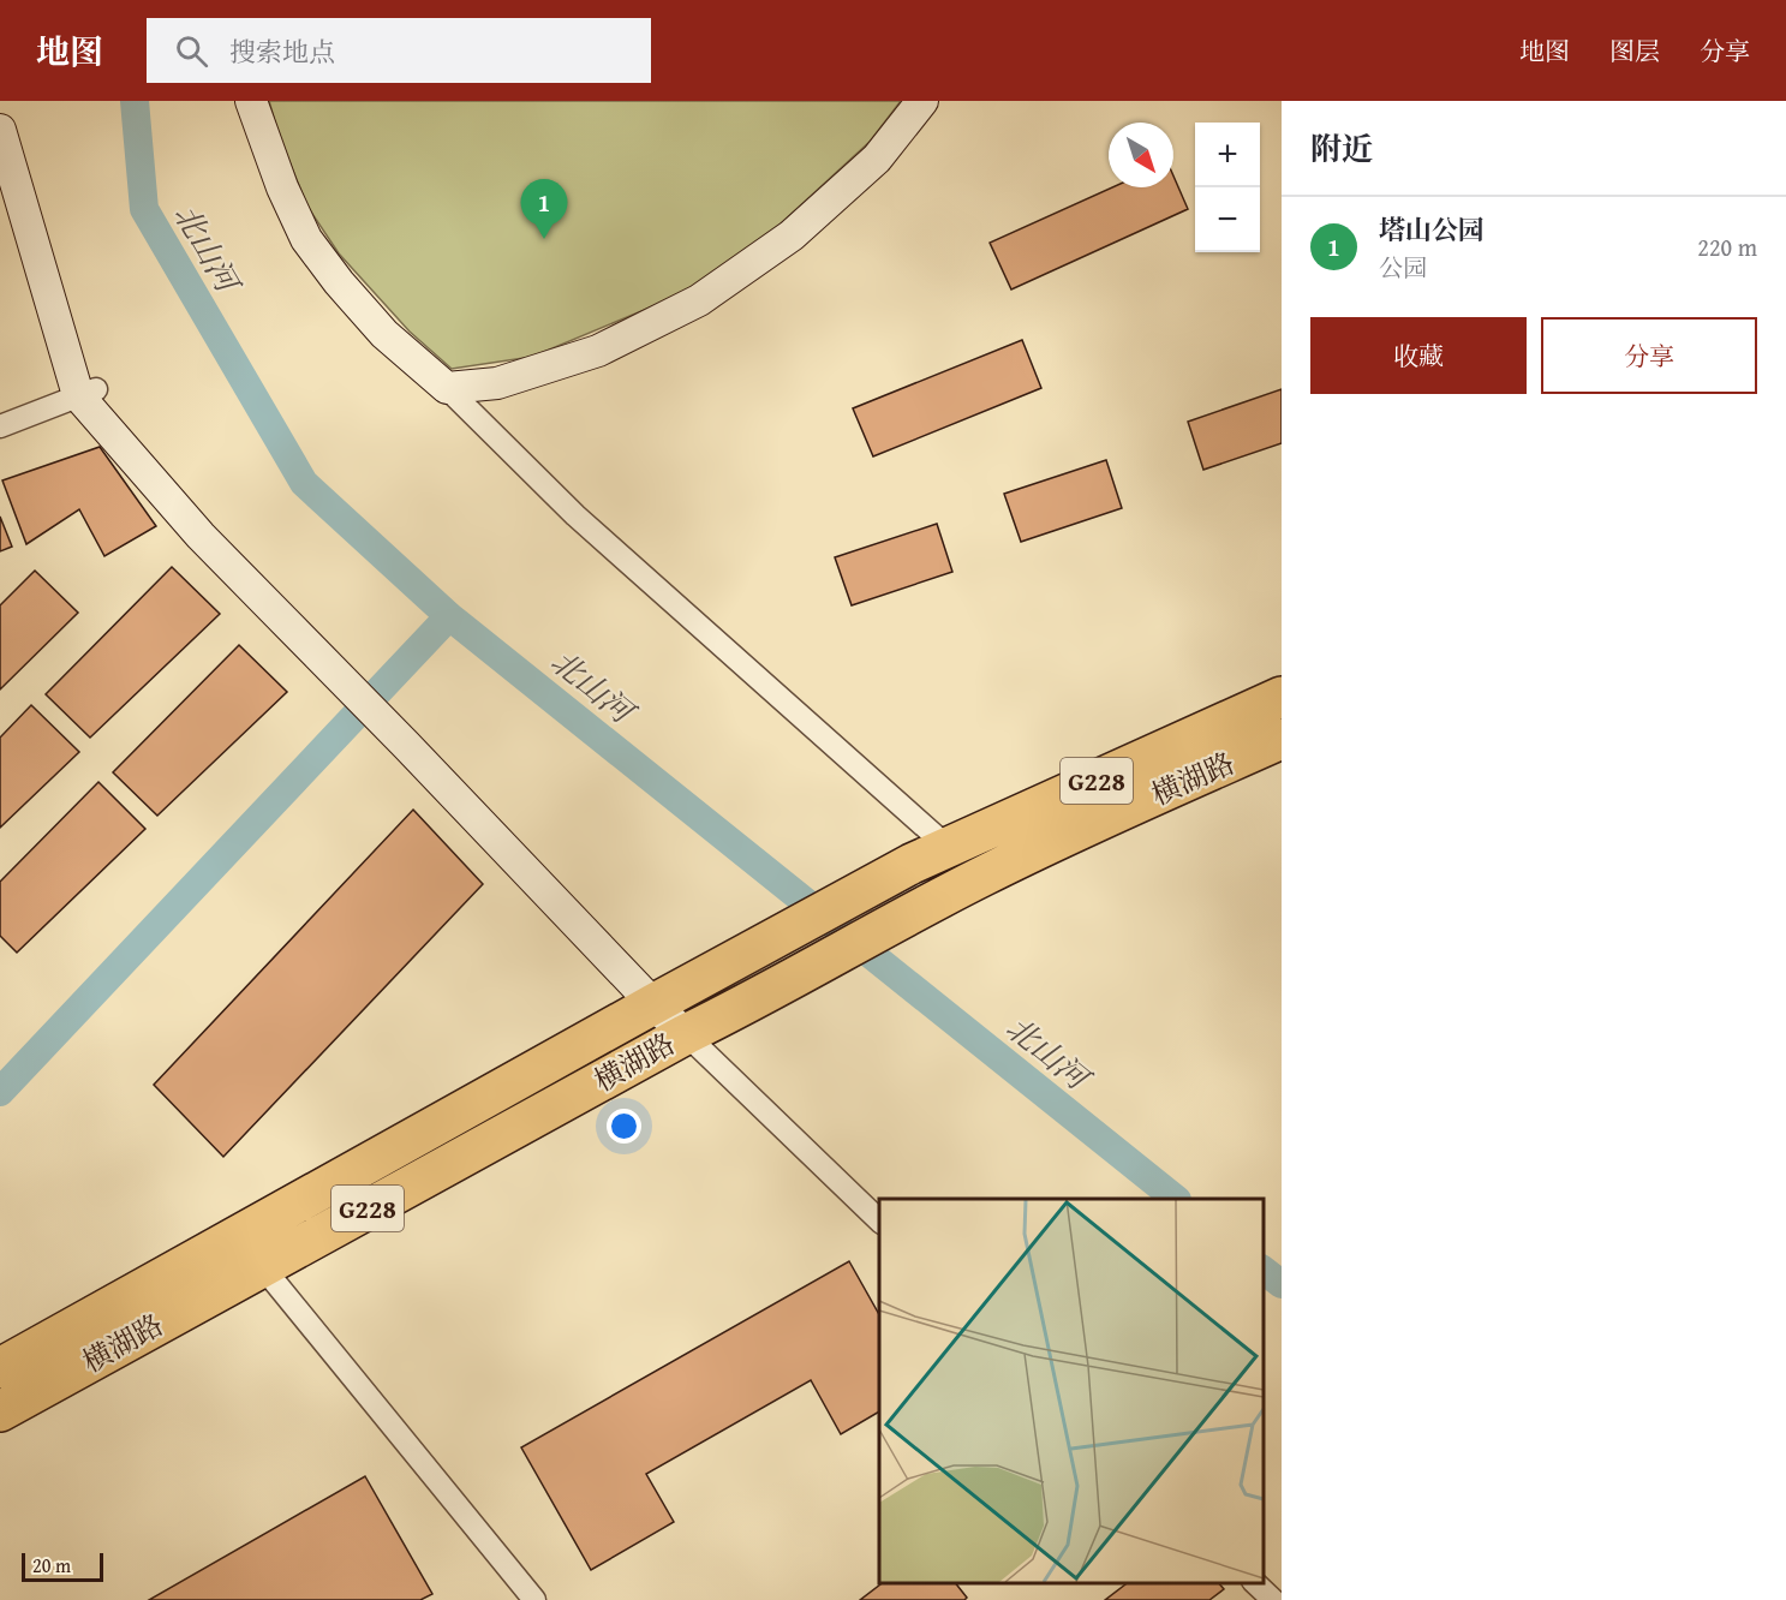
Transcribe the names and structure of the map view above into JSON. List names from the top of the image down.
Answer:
{
  "streets": {
    "highway": ["横湖路", "G228"]
  },
  "water": ["北山河"],
  "scale_bar": "20 m",
  "north": "bottom right",
  "page": {
    "header": "地图",
    "search": "搜索地点",
    "nav": ["地图", "图层", "分享"],
    "heading": "附近",
    "map_buttons": ["+", "−"],
    "pins": "1",
    "list": [
      {
        "mark": "1",
        "name": "塔山公园",
        "note": "公园",
        "value": "220 m"
      }
    ],
    "buttons": ["收藏", "分享"],
    "scale": "20 m"
  }
}
